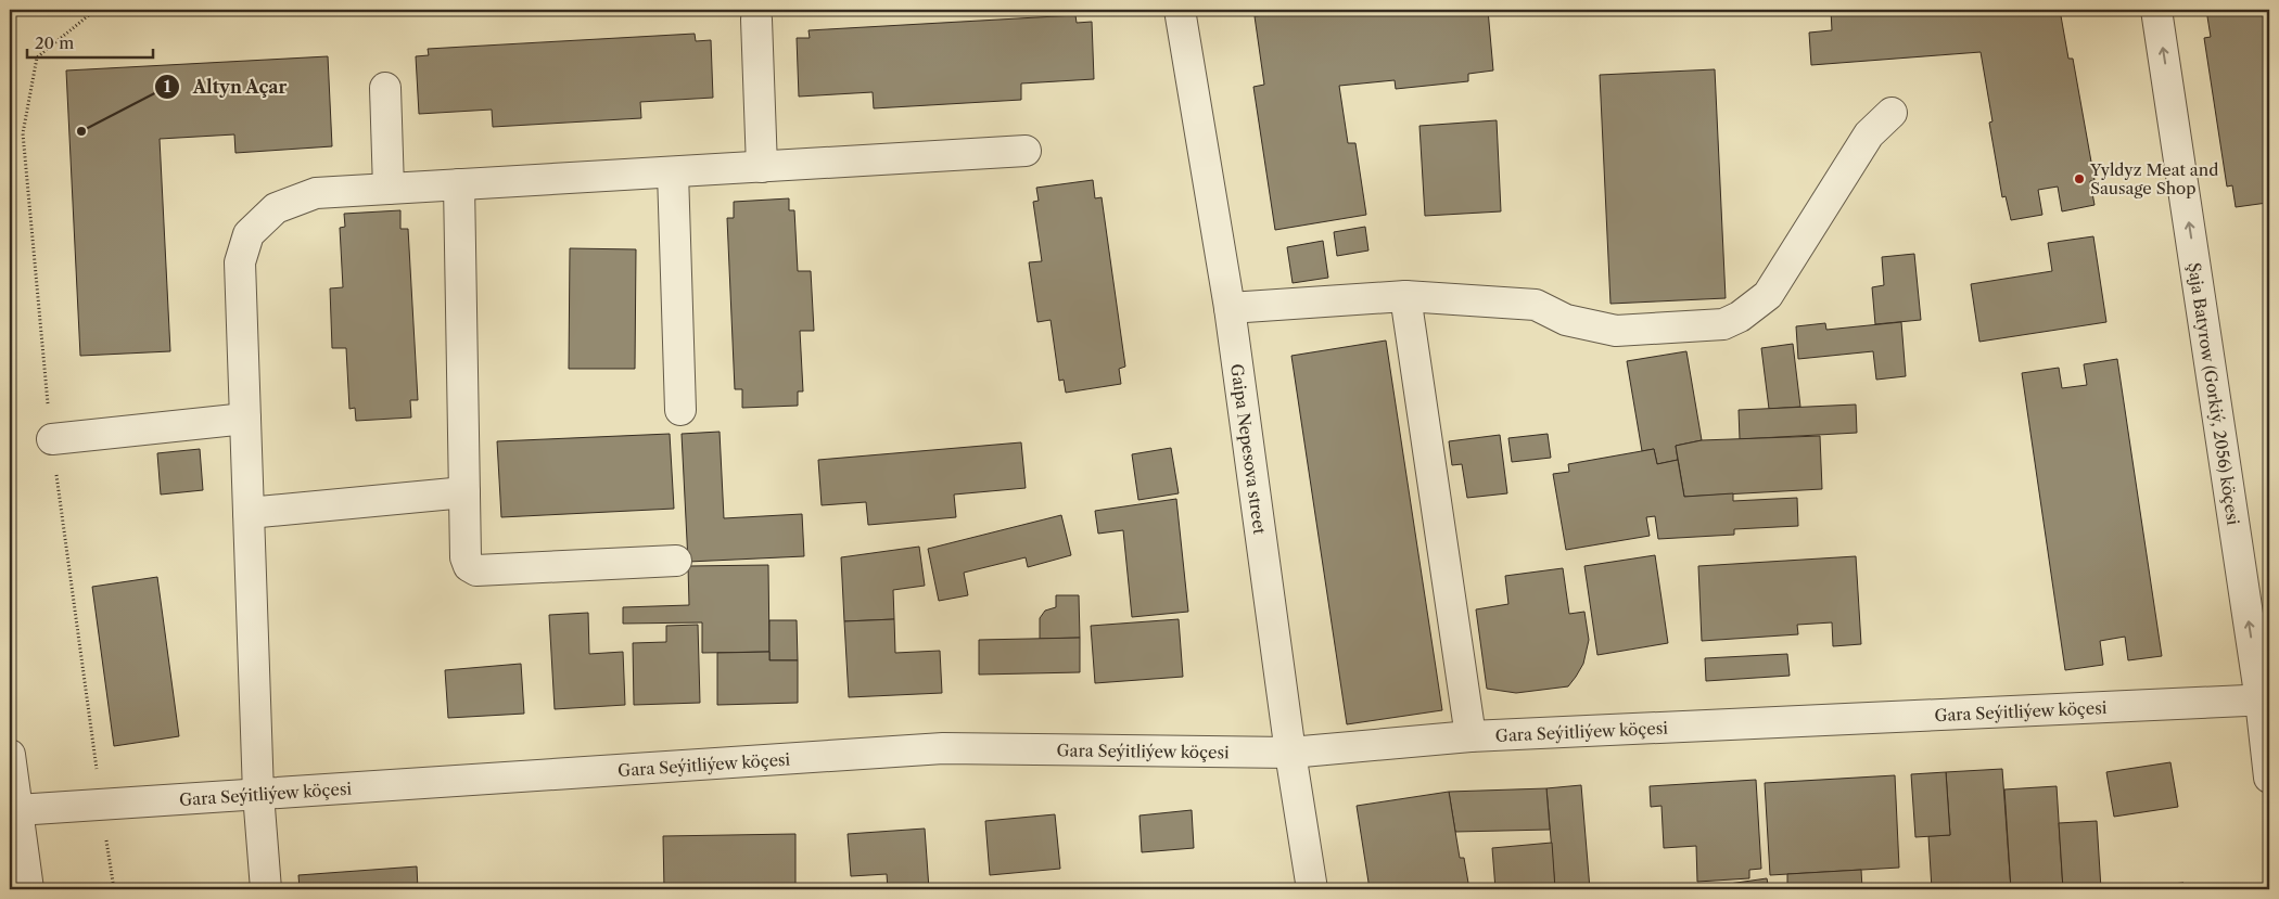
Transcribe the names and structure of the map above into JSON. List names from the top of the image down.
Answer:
{
  "streets": {
    "street": ["Şaja Batyrow (Gorkiý, 2056) köçesi", "Gaipa Nepesova street", "Gara Seýitliýew köçesi"]
  },
  "crossings": [
    ["Şaja Batyrow (Gorkiý, 2056) köçesi", "Gara Seýitliýew köçesi"],
    ["Gaipa Nepesova street", "Gara Seýitliýew köçesi"]
  ],
  "one_way": ["Şaja Batyrow (Gorkiý, 2056) köçesi"],
  "places": ["Altyn Açar", "Yyldyz Meat and Sausage Shop"],
  "scale_bar": "20 m"
}
